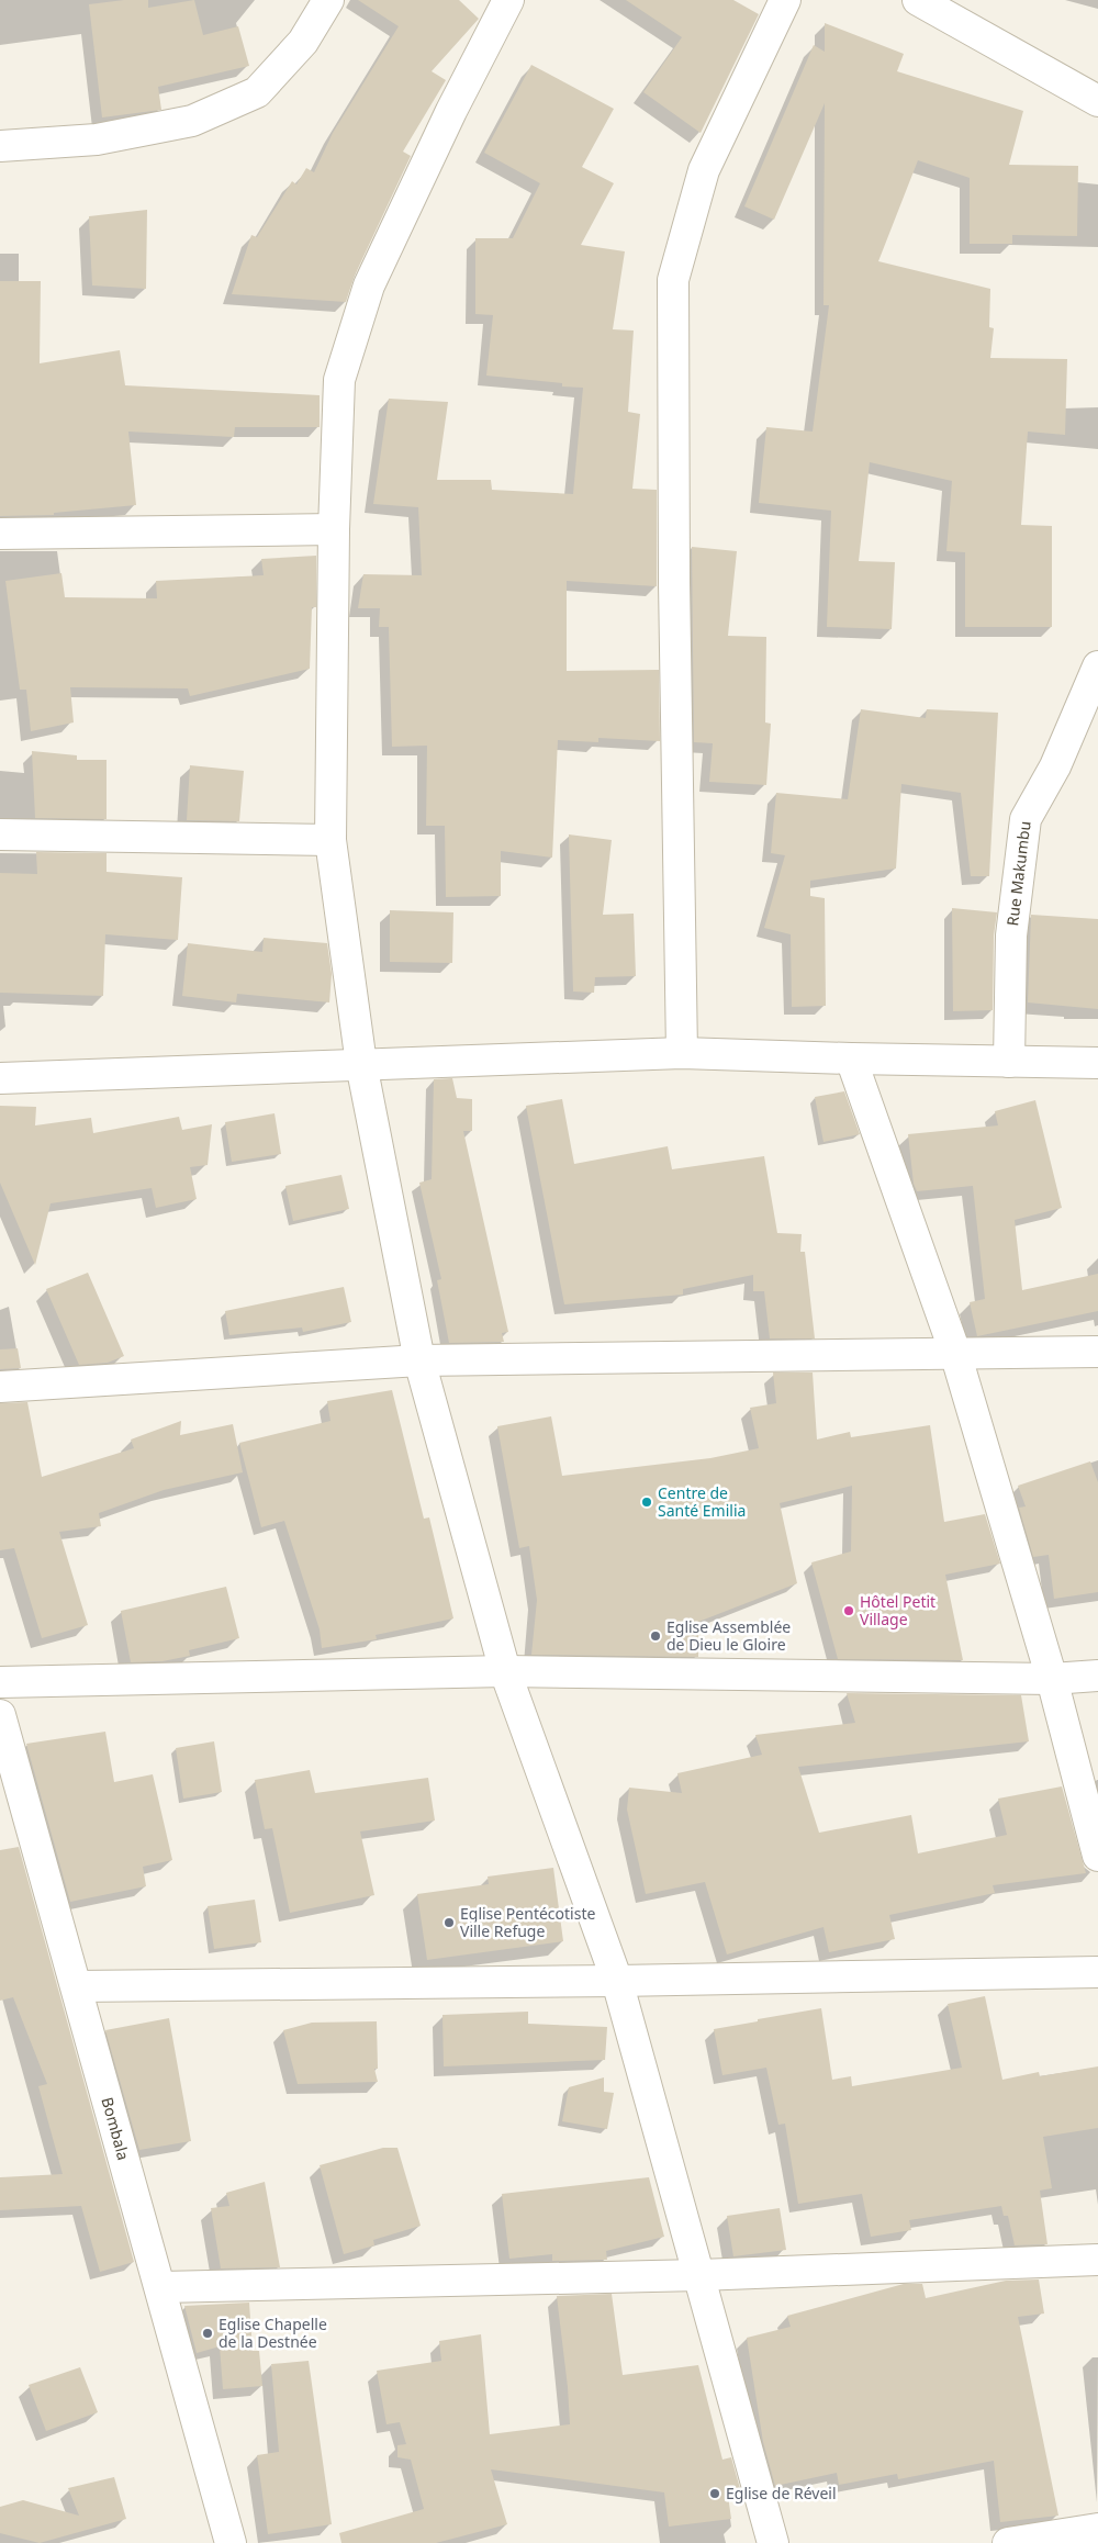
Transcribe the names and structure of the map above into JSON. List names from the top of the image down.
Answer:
{
  "streets": {
    "street": ["Rue Makumbu", "Bombala"]
  },
  "places": [
    "Centre de Santé Emilia",
    "Hôtel Petit Village",
    "Eglise Assemblée de Dieu le Gloire",
    "Eglise Pentécotiste Ville Refuge",
    "Eglise Chapelle de la Destnée",
    "Eglise de Réveil"
  ]
}
